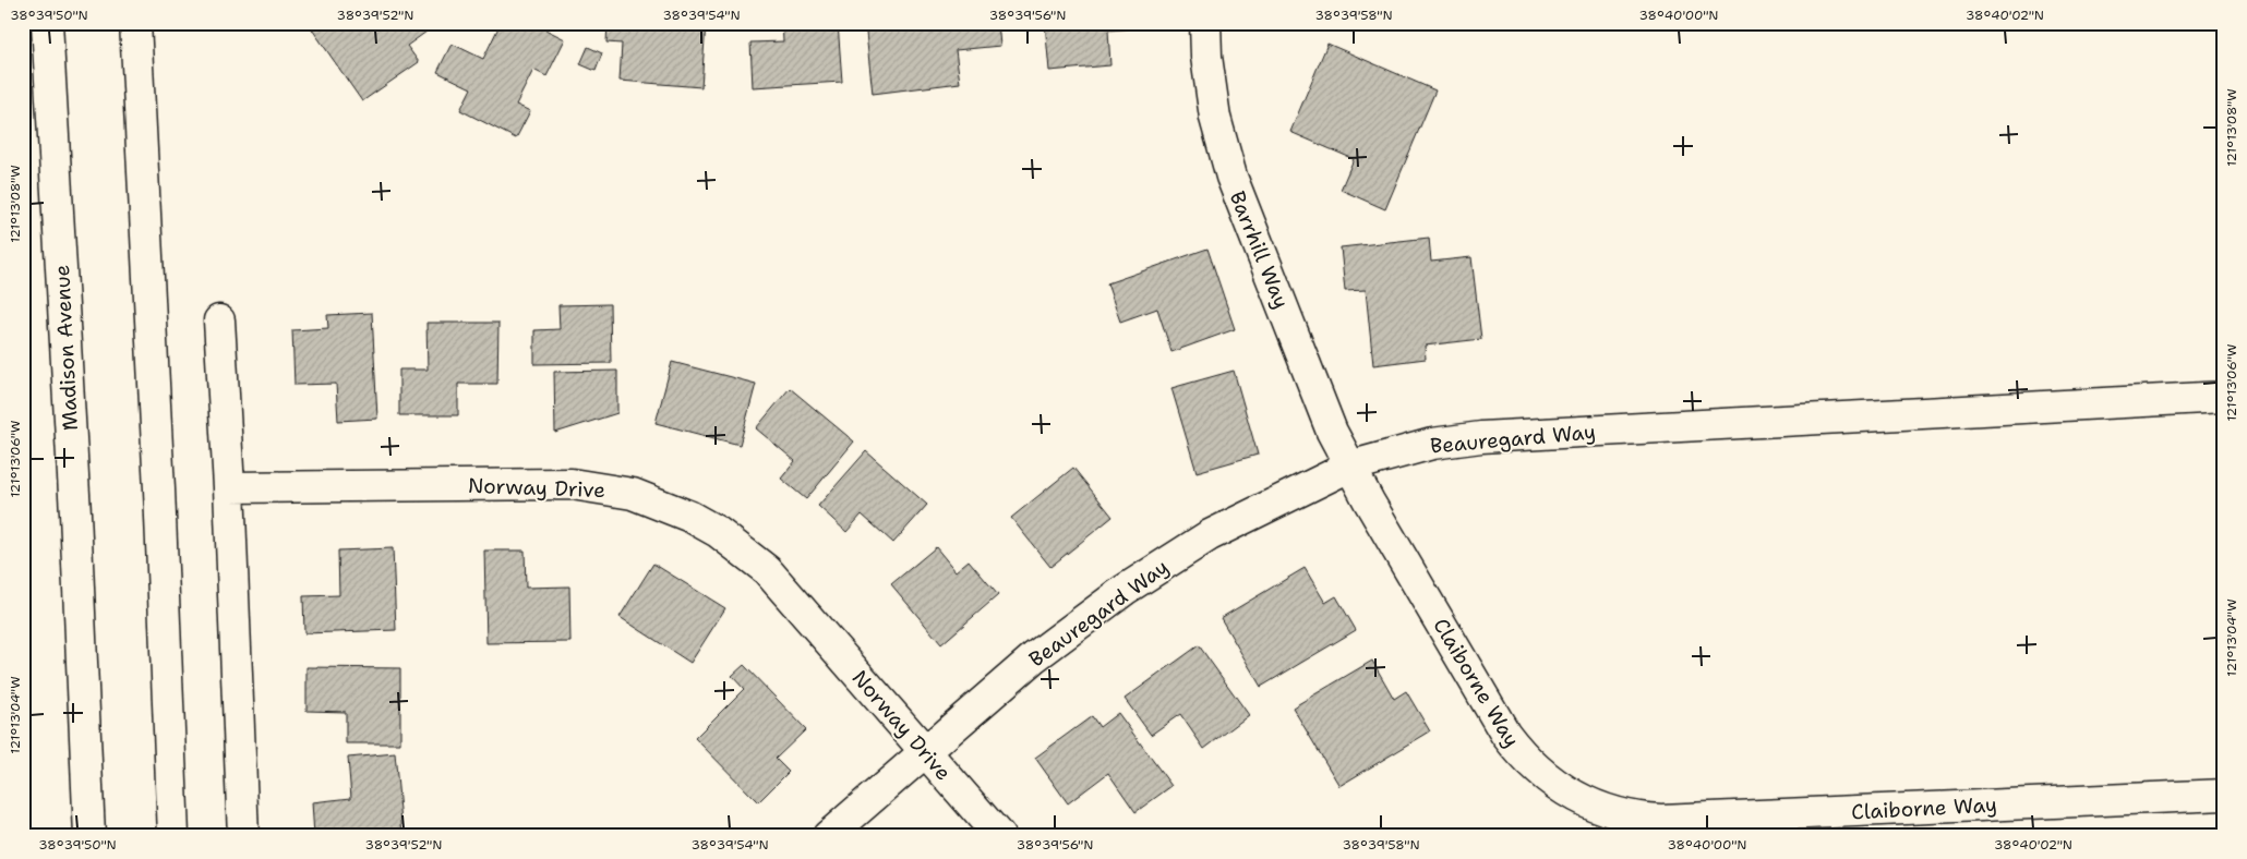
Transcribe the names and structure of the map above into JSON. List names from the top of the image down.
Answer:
{
  "streets": {
    "street": [
      "Barrhill Way",
      "Madison Avenue",
      "Beauregard Way",
      "Norway Drive",
      "Claiborne Way"
    ]
  },
  "crossings": [
    ["Barrhill Way", "Beauregard Way"],
    ["Barrhill Way", "Claiborne Way"],
    ["Beauregard Way", "Norway Drive"],
    ["Beauregard Way", "Claiborne Way"]
  ],
  "coordinates": [
    "38°39'50\"N",
    "38°39'52\"N",
    "38°39'54\"N",
    "38°39'56\"N",
    "38°39'58\"N",
    "38°40'00\"N",
    "38°40'02\"N",
    "121°13'08\"W",
    "121°13'06\"W",
    "121°13'04\"W"
  ]
}
